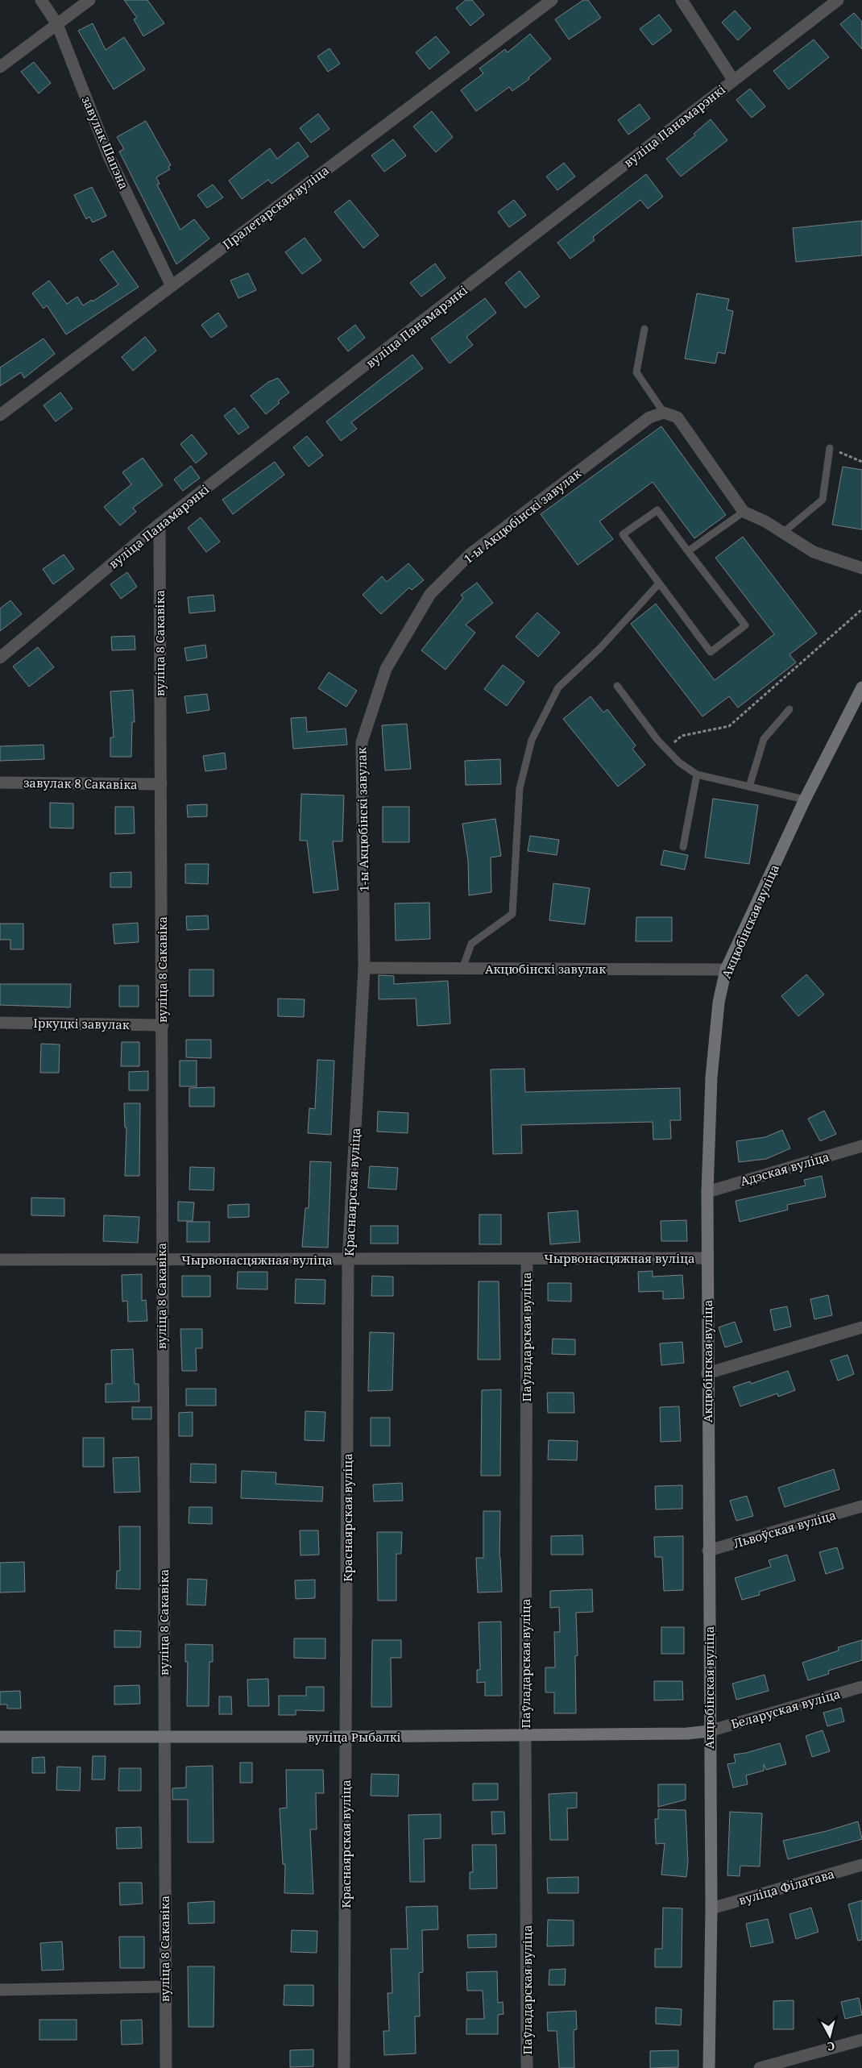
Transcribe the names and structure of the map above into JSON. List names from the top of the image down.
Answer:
{
  "streets": {
    "street": [
      "вуліца Панамарэнкі",
      "завулак Шапэна",
      "Пралетарская вуліца",
      "1-ы Акцюбінскі завулак",
      "вуліца 8 Сакавіка",
      "завулак 8 Сакавіка",
      "Акцюбінская вуліца",
      "Акцюбінскі завулак",
      "Іркуцкі завулак",
      "Адэская вуліца",
      "Краснаярская вуліца",
      "Чырвонасцяжная вуліца",
      "Паўладарская вуліца",
      "Львоўская вуліца",
      "Беларуская вуліца",
      "вуліца Рыбалкі",
      "вуліца Філатава"
    ]
  },
  "crossings": [
    ["вуліца Панамарэнкі", "вуліца 8 Сакавіка"],
    ["завулак Шапэна", "Пралетарская вуліца"],
    ["1-ы Акцюбінскі завулак", "Акцюбінскі завулак"],
    ["1-ы Акцюбінскі завулак", "Краснаярская вуліца"],
    ["вуліца 8 Сакавіка", "завулак 8 Сакавіка"],
    ["вуліца 8 Сакавіка", "Іркуцкі завулак"],
    ["вуліца 8 Сакавіка", "Чырвонасцяжная вуліца"],
    ["вуліца 8 Сакавіка", "вуліца Рыбалкі"],
    ["Акцюбінская вуліца", "Акцюбінскі завулак"],
    ["Акцюбінская вуліца", "Адэская вуліца"],
    ["Акцюбінская вуліца", "Чырвонасцяжная вуліца"],
    ["Акцюбінская вуліца", "Львоўская вуліца"],
    ["Акцюбінская вуліца", "Беларуская вуліца"],
    ["Акцюбінская вуліца", "вуліца Рыбалкі"],
    ["Акцюбінская вуліца", "вуліца Філатава"],
    ["Акцюбінскі завулак", "Краснаярская вуліца"],
    ["Краснаярская вуліца", "Чырвонасцяжная вуліца"],
    ["Краснаярская вуліца", "вуліца Рыбалкі"],
    ["Чырвонасцяжная вуліца", "Паўладарская вуліца"],
    ["Паўладарская вуліца", "вуліца Рыбалкі"],
    ["Беларуская вуліца", "вуліца Рыбалкі"]
  ],
  "north": "bottom"
}
